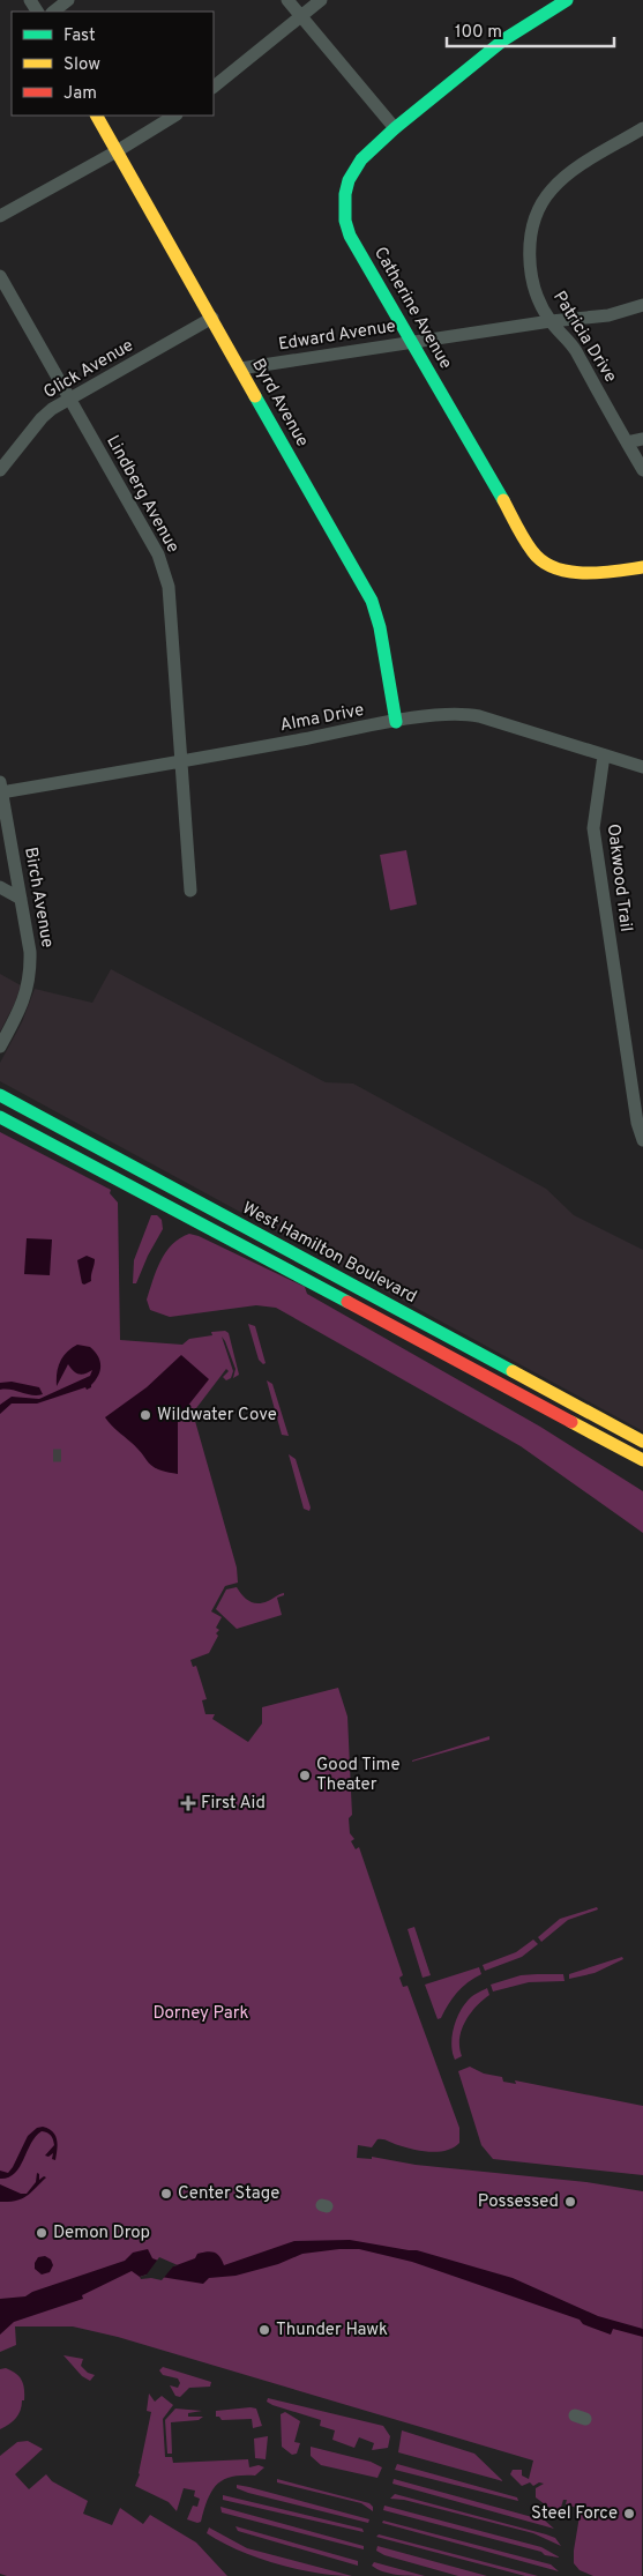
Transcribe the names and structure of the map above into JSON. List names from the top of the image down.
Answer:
{
  "streets": {
    "street": [
      "Catherine Avenue",
      "Edward Avenue",
      "Patricia Drive",
      "Glick Avenue",
      "Byrd Avenue",
      "Lindberg Avenue",
      "Alma Drive",
      "Oakwood Trail",
      "Birch Avenue",
      "West Hamilton Boulevard"
    ]
  },
  "crossings": [
    ["Catherine Avenue", "Edward Avenue"],
    ["Edward Avenue", "Patricia Drive"],
    ["Edward Avenue", "Byrd Avenue"],
    ["Glick Avenue", "Byrd Avenue"],
    ["Glick Avenue", "Lindberg Avenue"],
    ["Byrd Avenue", "Alma Drive"],
    ["Lindberg Avenue", "Alma Drive"],
    ["Alma Drive", "Oakwood Trail"],
    ["Alma Drive", "Birch Avenue"]
  ],
  "parks": ["Dorney Park"],
  "places": {
    "other": [
      "Wildwater Cove",
      "Good Time Theater",
      "Center Stage",
      "Possessed",
      "Demon Drop",
      "Thunder Hawk",
      "Steel Force"
    ],
    "health": ["First Aid"]
  },
  "legend": ["Fast", "Slow", "Jam"],
  "scale_bar": "100 m"
}
